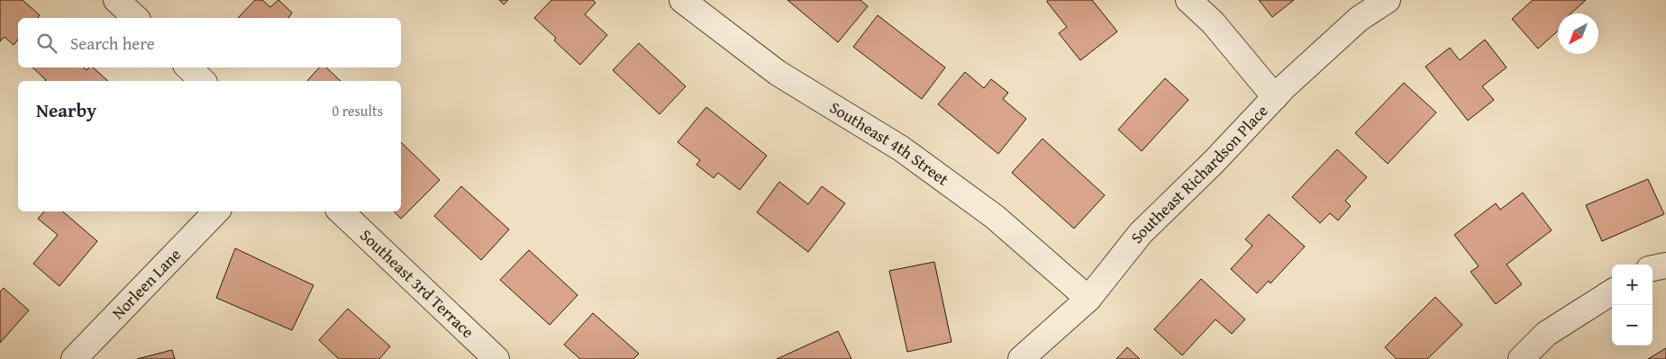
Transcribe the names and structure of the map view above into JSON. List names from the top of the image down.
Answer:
{
  "streets": {
    "street": [
      "Southeast 4th Street",
      "Southeast Richardson Place",
      "Norleen Lane",
      "Southeast 3rd Terrace"
    ]
  },
  "crossings": [
    ["Southeast 4th Street", "Southeast Richardson Place"]
  ],
  "north": "bottom left",
  "page": {
    "search": "Search here",
    "heading": ["Nearby", "0 results"],
    "map_buttons": ["+", "−"]
  }
}
